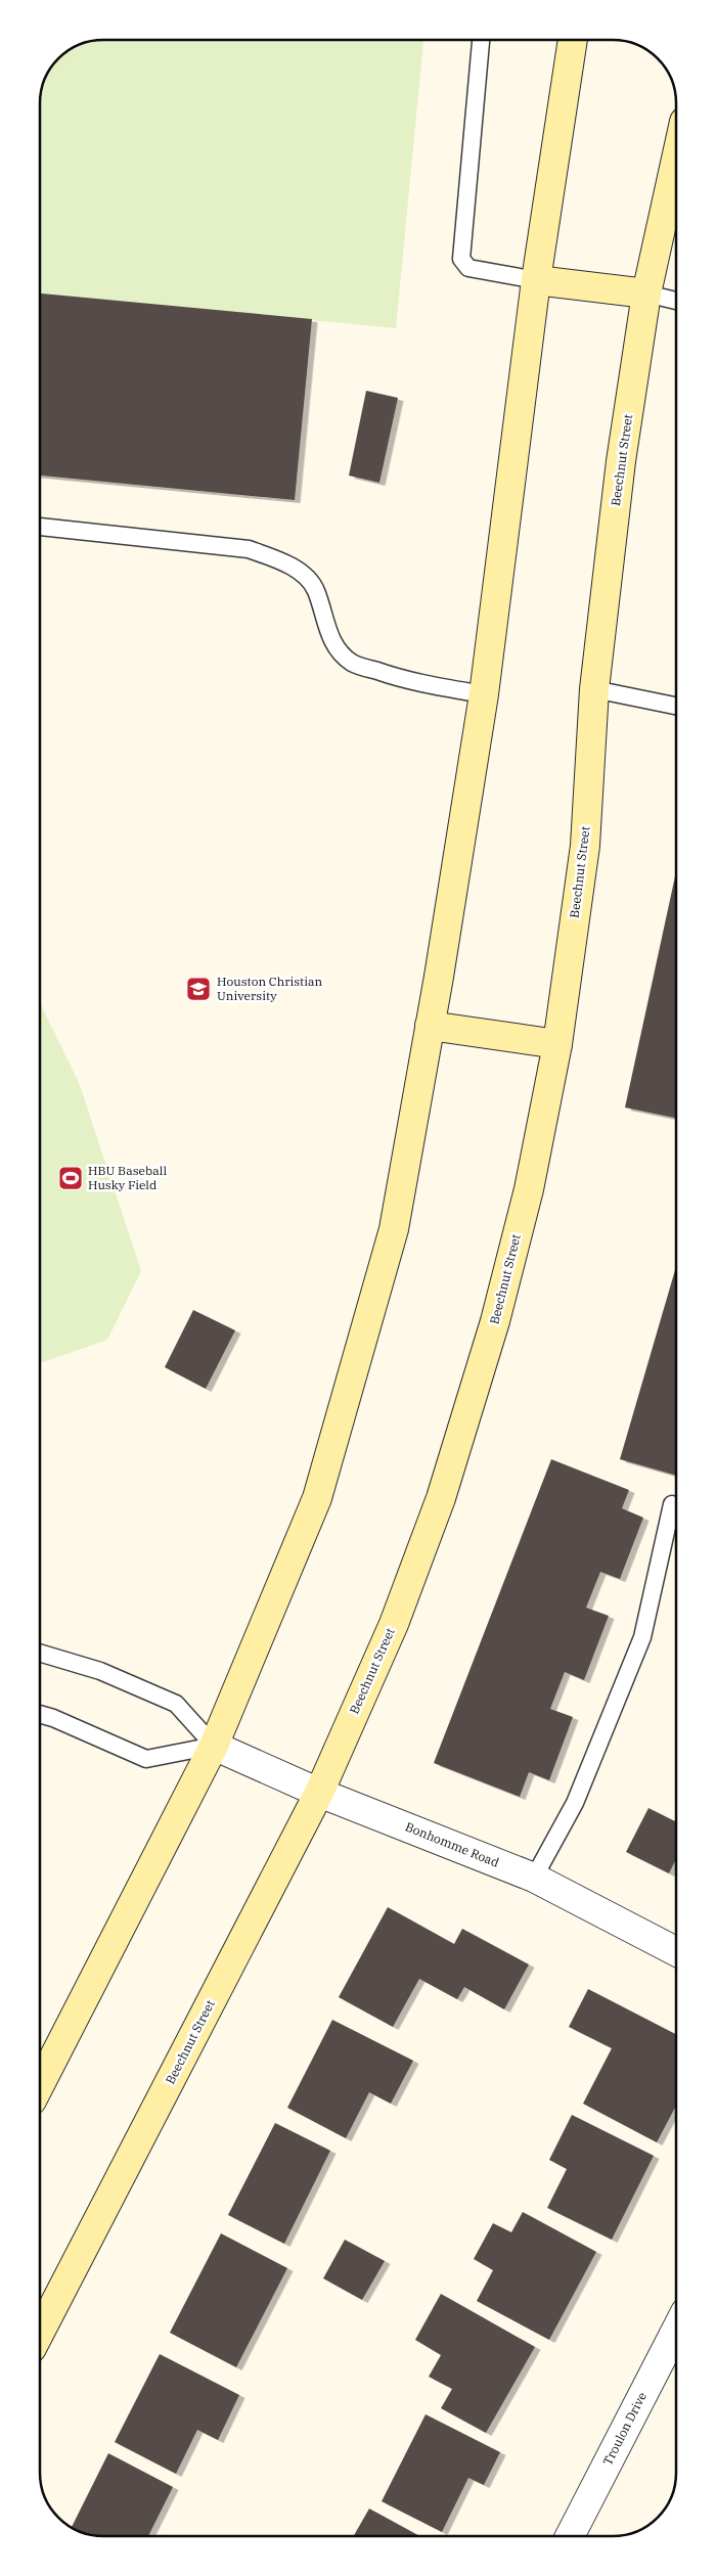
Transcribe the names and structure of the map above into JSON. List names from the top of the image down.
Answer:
{
  "streets": {
    "main road": ["Beechnut Street"],
    "street": ["Bonhomme Road", "Troulon Drive"]
  },
  "crossings": [
    ["Beechnut Street", "Bonhomme Road"]
  ],
  "places": {
    "school or university": ["Houston Christian University"],
    "sports": ["HBU Baseball Husky Field"]
  }
}
